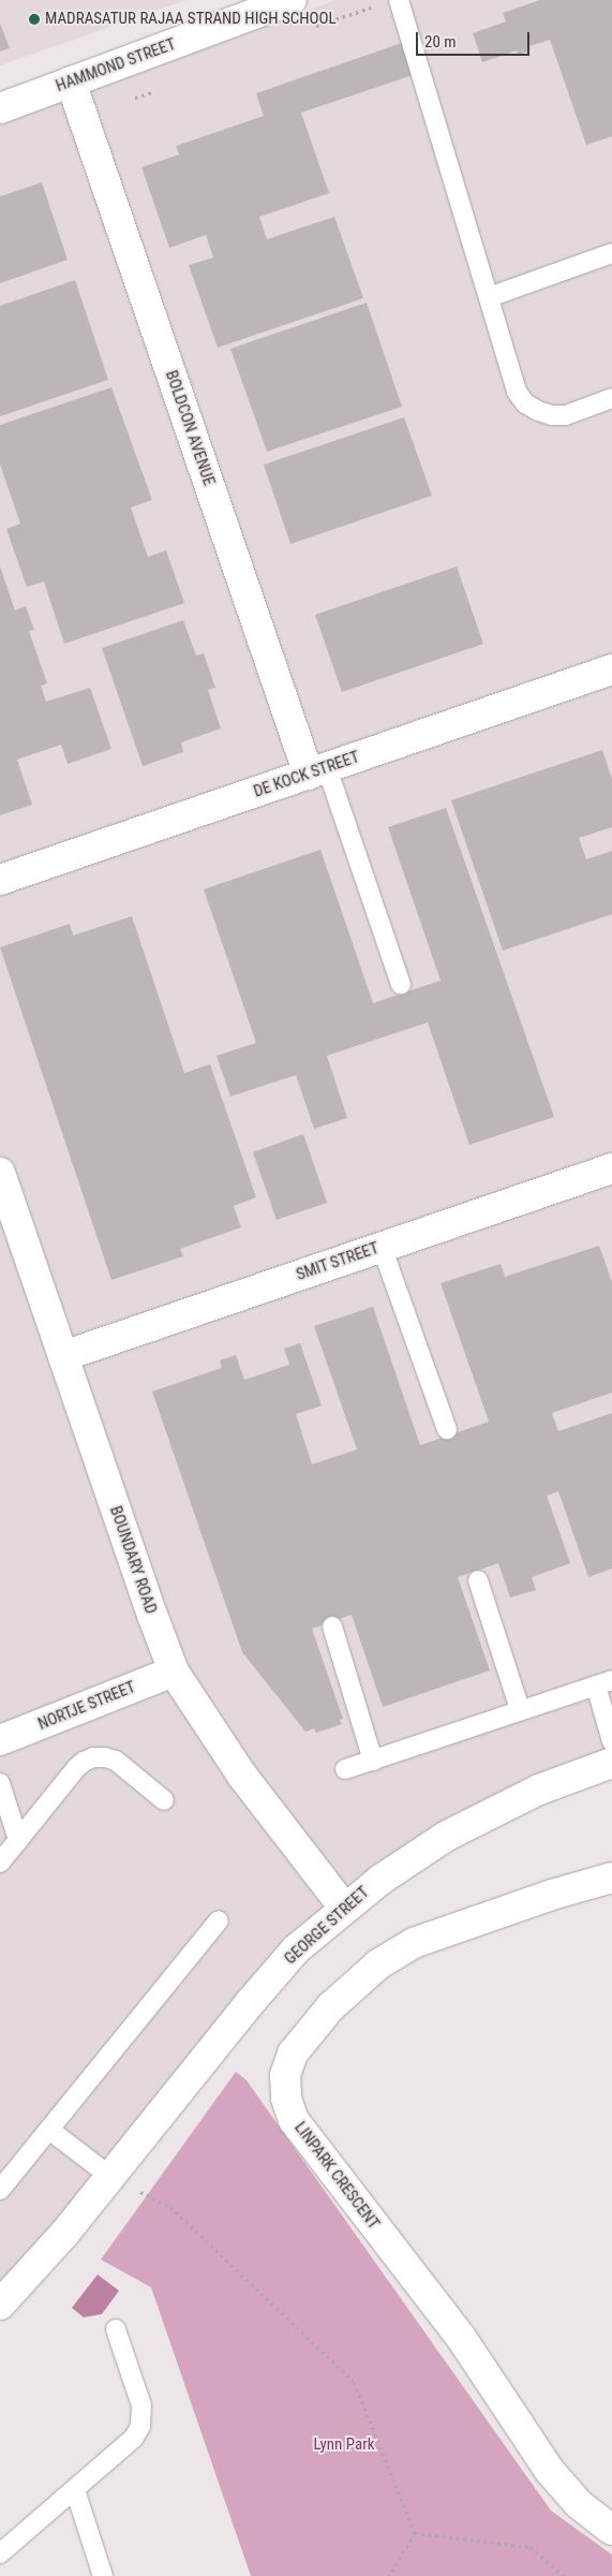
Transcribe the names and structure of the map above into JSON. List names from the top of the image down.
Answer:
{
  "streets": {
    "street": [
      "HAMMOND STREET",
      "BOLDCON AVENUE",
      "DE KOCK STREET",
      "SMIT STREET",
      "BOUNDARY ROAD",
      "NORTJE STREET",
      "GEORGE STREET",
      "LINPARK CRESCENT"
    ]
  },
  "crossings": [
    ["HAMMOND STREET", "BOLDCON AVENUE"],
    ["BOLDCON AVENUE", "DE KOCK STREET"],
    ["SMIT STREET", "BOUNDARY ROAD"],
    ["BOUNDARY ROAD", "NORTJE STREET"],
    ["BOUNDARY ROAD", "GEORGE STREET"]
  ],
  "parks": ["Lynn Park"],
  "places": ["MADRASATUR RAJAA STRAND HIGH SCHOOL"],
  "scale_bar": "20 m"
}
